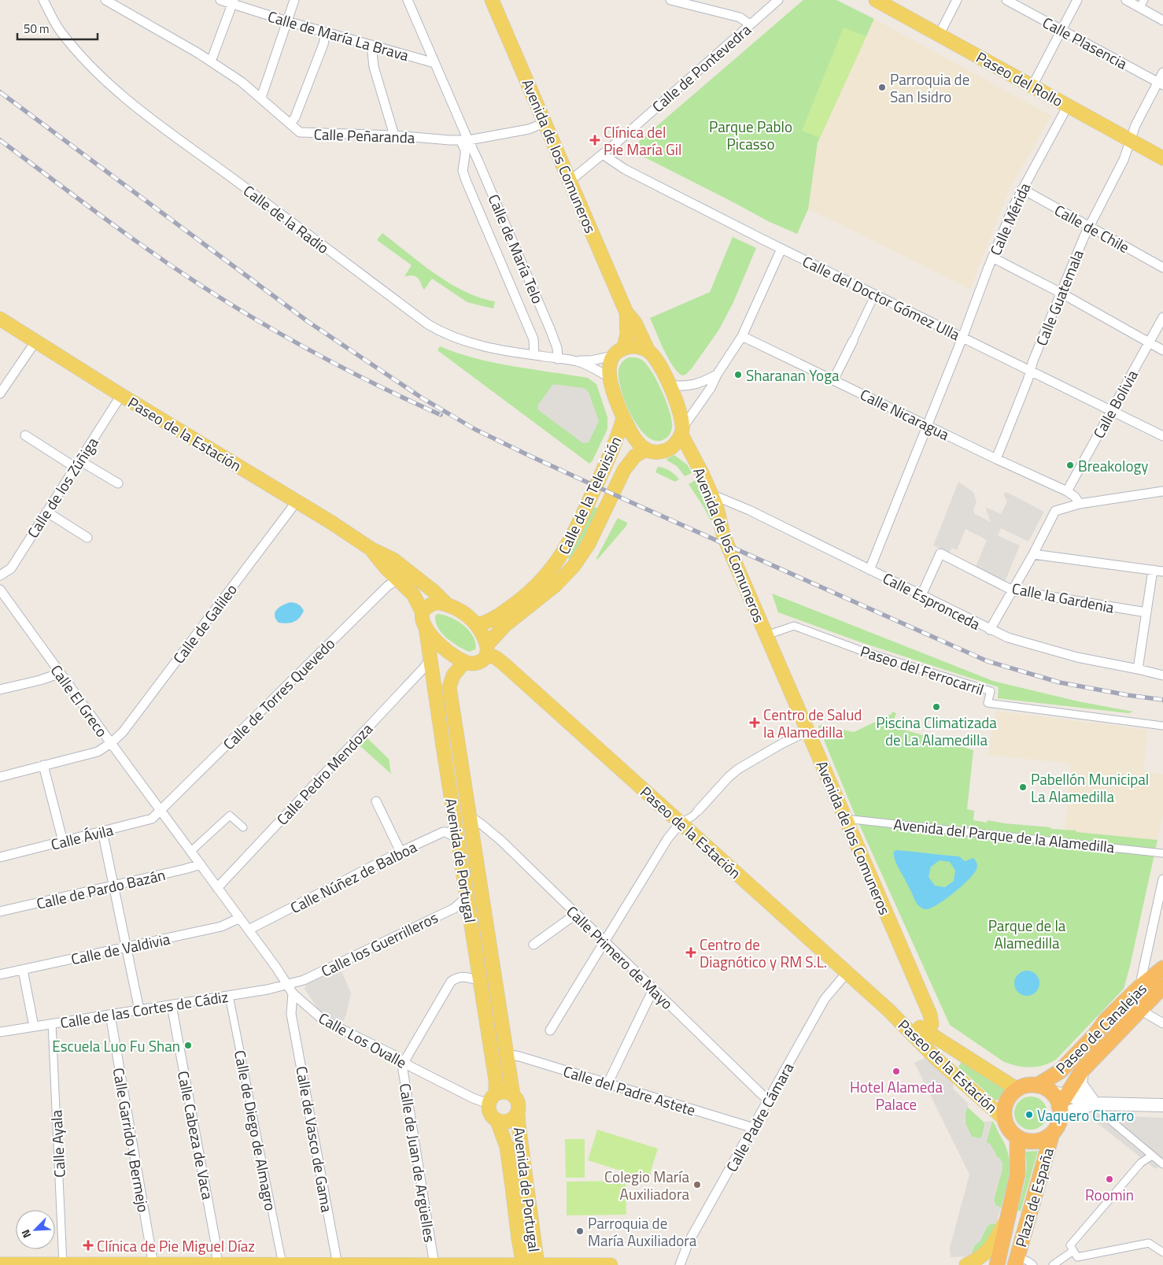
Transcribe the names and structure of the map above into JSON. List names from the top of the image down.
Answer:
{
  "streets": {
    "highway": ["Paseo de Canalejas", "Plaza de España"],
    "main road": [
      "Paseo del Rollo",
      "Avenida de los Comuneros",
      "Paseo de la Estación",
      "Calle de la Televisión",
      "Avenida de Portugal"
    ],
    "street": [
      "Calle de María La Brava",
      "Calle Plasencia",
      "Calle de Pontevedra",
      "Calle Peñaranda",
      "Calle de la Radio",
      "Calle Mérida",
      "Calle de Chile",
      "Calle de María Telo",
      "Calle del Doctor Gómez Ulla",
      "Calle Guatemala",
      "Calle Bolivia",
      "Calle Nicaragua",
      "Calle de los Zúñiga",
      "Calle la Gardenia",
      "Calle Espronceda",
      "Calle de Galileo",
      "Paseo del Ferrocarril",
      "Calle de Torres Quevedo",
      "Calle El Greco",
      "Calle Pedro Mendoza",
      "Avenida del Parque de la Alamedilla",
      "Calle Ávila",
      "Calle Núñez de Balboa",
      "Calle de Pardo Bazán",
      "Calle los Guerrilleros",
      "Calle de Valdivia",
      "Calle Primero de Mayo",
      "Calle de las Cortes de Cádiz",
      "Calle Los Ovalle",
      "Calle del Padre Astete",
      "Calle Padre Cámara",
      "Calle de Diego de Almagro",
      "Calle Cabeza de Vaca",
      "Calle de Vasco de Gama",
      "Calle Garrido y Bermejo",
      "Calle Ayala",
      "Calle de Juan de Argüelles"
    ]
  },
  "crossings": [
    ["Calle Plasencia", "Calle Guatemala"],
    ["Calle de Pontevedra", "Avenida de los Comuneros"],
    ["Calle de Pontevedra", "Calle del Doctor Gómez Ulla"],
    ["Paseo del Rollo", "Calle Mérida"],
    ["Paseo del Rollo", "Calle Guatemala"],
    ["Calle Peñaranda", "Avenida de los Comuneros"],
    ["Calle Peñaranda", "Calle de María Telo"],
    ["Avenida de los Comuneros", "Calle de la Radio"],
    ["Avenida de los Comuneros", "Paseo de la Estación"],
    ["Avenida de los Comuneros", "Calle Espronceda"],
    ["Avenida de los Comuneros", "Paseo del Ferrocarril"],
    ["Avenida de los Comuneros", "Avenida del Parque de la Alamedilla"],
    ["Calle de la Radio", "Calle de María Telo"],
    ["Calle Mérida", "Calle de Chile"],
    ["Calle Mérida", "Calle del Doctor Gómez Ulla"],
    ["Calle Mérida", "Calle Nicaragua"],
    ["Calle Mérida", "Calle Espronceda"],
    ["Calle de Chile", "Calle Guatemala"],
    ["Calle del Doctor Gómez Ulla", "Calle Guatemala"],
    ["Calle del Doctor Gómez Ulla", "Calle Bolivia"],
    ["Calle Guatemala", "Calle Nicaragua"],
    ["Calle Bolivia", "Calle Nicaragua"],
    ["Paseo de la Estación", "Calle de los Zúñiga"],
    ["Paseo de la Estación", "Calle de la Televisión"],
    ["Paseo de la Estación", "Calle de Galileo"],
    ["Paseo de la Estación", "Calle de Torres Quevedo"],
    ["Paseo de la Estación", "Avenida de Portugal"],
    ["Paseo de la Estación", "Paseo de Canalejas"],
    ["Paseo de la Estación", "Calle Padre Cámara"],
    ["Paseo de la Estación", "Plaza de España"],
    ["Calle de la Televisión", "Avenida de Portugal"],
    ["Calle la Gardenia", "Calle Espronceda"],
    ["Calle de Galileo", "Calle El Greco"],
    ["Calle de Torres Quevedo", "Calle El Greco"],
    ["Calle de Torres Quevedo", "Calle Ávila"],
    ["Calle de Torres Quevedo", "Calle Los Ovalle"],
    ["Calle El Greco", "Calle Ávila"],
    ["Calle El Greco", "Calle Los Ovalle"],
    ["Calle Pedro Mendoza", "Avenida de Portugal"],
    ["Calle Pedro Mendoza", "Calle Los Ovalle"],
    ["Calle Ávila", "Calle Los Ovalle"],
    ["Avenida de Portugal", "Calle Núñez de Balboa"],
    ["Avenida de Portugal", "Calle los Guerrilleros"],
    ["Avenida de Portugal", "Calle Primero de Mayo"],
    ["Avenida de Portugal", "Calle Los Ovalle"],
    ["Avenida de Portugal", "Calle del Padre Astete"],
    ["Calle Núñez de Balboa", "Calle Los Ovalle"],
    ["Calle de Pardo Bazán", "Calle Los Ovalle"],
    ["Calle los Guerrilleros", "Calle de las Cortes de Cádiz"],
    ["Calle los Guerrilleros", "Calle Los Ovalle"],
    ["Calle de Valdivia", "Calle Los Ovalle"],
    ["Calle Primero de Mayo", "Calle Padre Cámara"],
    ["Calle de las Cortes de Cádiz", "Calle Los Ovalle"],
    ["Calle de las Cortes de Cádiz", "Calle de Diego de Almagro"],
    ["Calle de las Cortes de Cádiz", "Calle Cabeza de Vaca"],
    ["Calle de las Cortes de Cádiz", "Calle Garrido y Bermejo"],
    ["Calle de las Cortes de Cádiz", "Calle Ayala"],
    ["Paseo de Canalejas", "Plaza de España"],
    ["Calle Los Ovalle", "Calle de Vasco de Gama"],
    ["Calle Los Ovalle", "Calle de Juan de Argüelles"],
    ["Calle del Padre Astete", "Calle Padre Cámara"]
  ],
  "parks": ["Parque Pablo Picasso", "Parque de la Alamedilla"],
  "places": {
    "other": [
      "Parroquia de San Isidro",
      "Sharanan Yoga",
      "Breakology",
      "Piscina Climatizada de La Alamedilla",
      "Pabellón Municipal La Alamedilla",
      "Escuela Luo Fu Shan",
      "Hotel Alameda Palace",
      "Vaquero Charro",
      "Roomin",
      "Colegio María Auxiliadora",
      "Parroquia de María Auxiliadora"
    ],
    "health": [
      "Clínica del Pie María Gil",
      "Centro de Salud la Alamedilla",
      "Centro de Diagnótico y RM S.L.",
      "Clínica de Pie Miguel Díaz"
    ]
  },
  "scale_bar": "50 m",
  "north": "bottom left"
}
